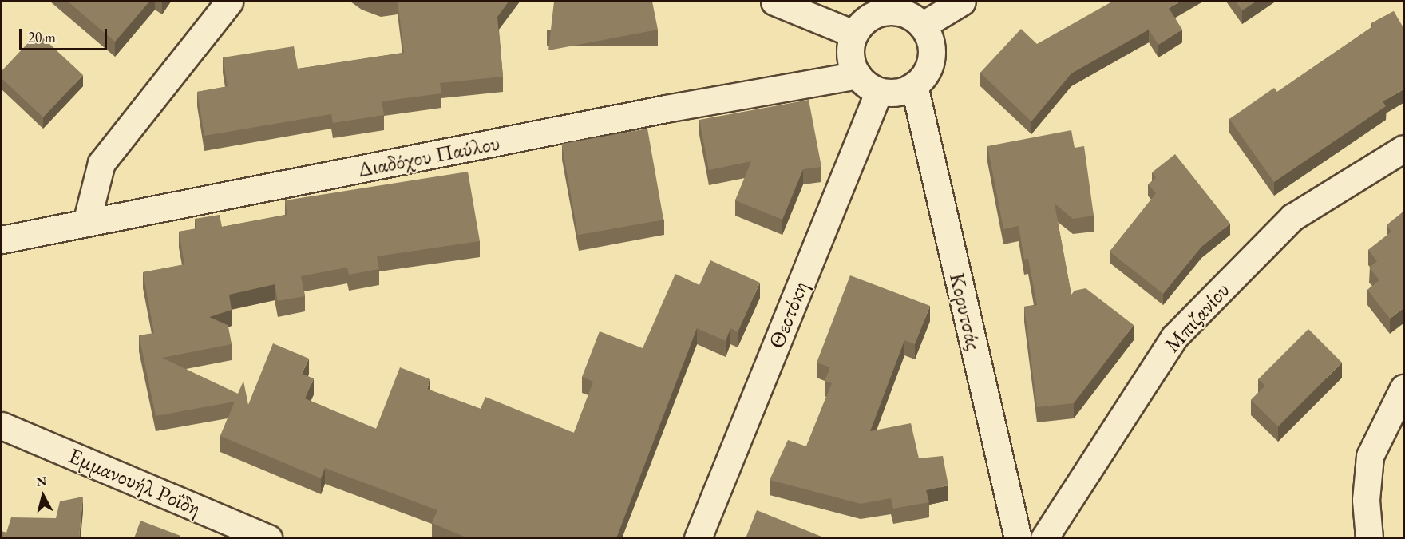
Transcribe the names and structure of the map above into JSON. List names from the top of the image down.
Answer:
{
  "streets": {
    "street": [
      "Διαδόχου Παύλου",
      "Κορυτσάς",
      "Θεοτόκη",
      "Μπιζανίου",
      "Εμμανουήλ Ροΐδη"
    ]
  },
  "crossings": [
    ["Διαδόχου Παύλου", "Κορυτσάς"],
    ["Διαδόχου Παύλου", "Θεοτόκη"],
    ["Κορυτσάς", "Θεοτόκη"]
  ],
  "scale_bar": "20 m",
  "north": "top"
}
